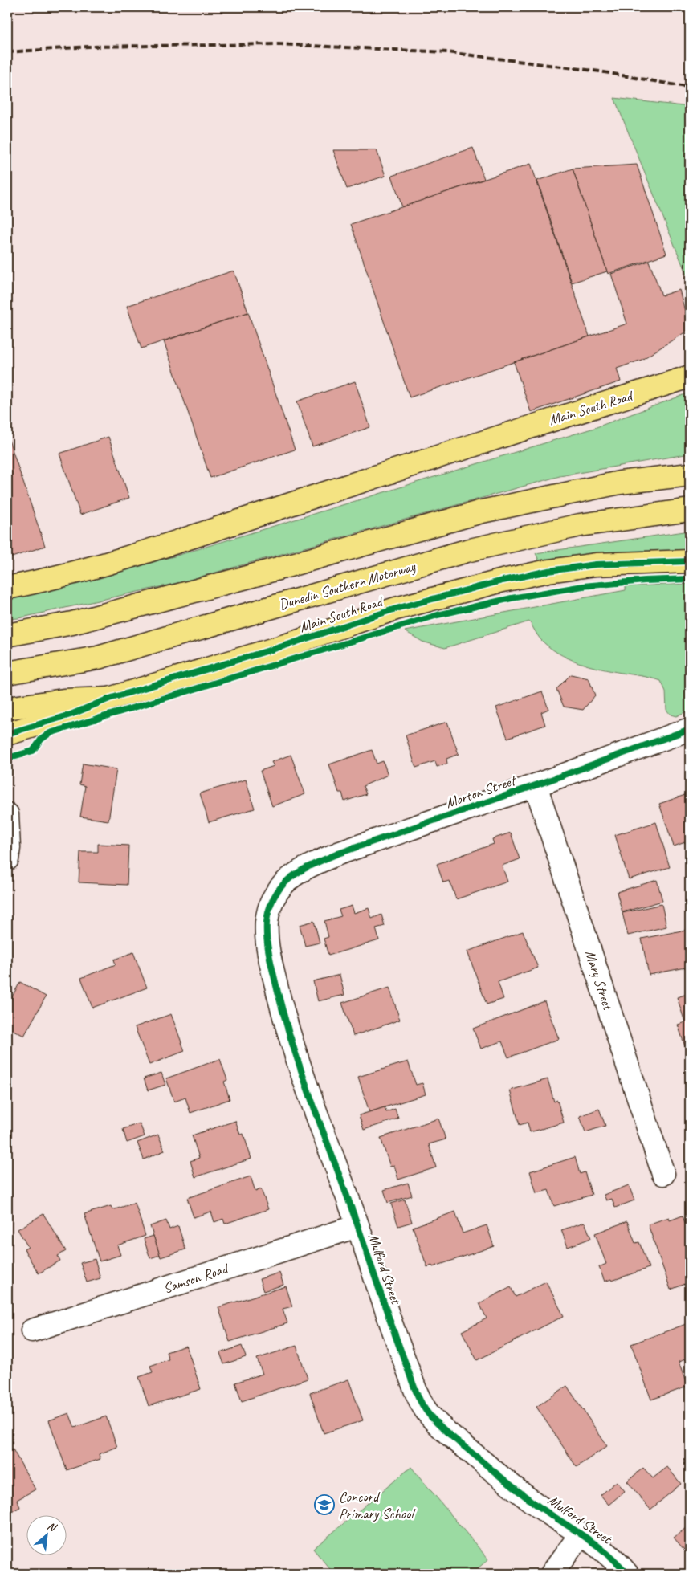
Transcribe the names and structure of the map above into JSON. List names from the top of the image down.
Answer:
{
  "streets": {
    "main road": ["Main South Road", "Dunedin Southern Motorway"],
    "street": [
      "Morton Street",
      "Mary Street",
      "Mulford Street",
      "Samson Road"
    ]
  },
  "crossings": [
    ["Morton Street", "Mary Street"],
    ["Morton Street", "Mulford Street"],
    ["Mulford Street", "Samson Road"]
  ],
  "places": {
    "school or university": ["Concord Primary School"]
  },
  "north": "top right"
}
